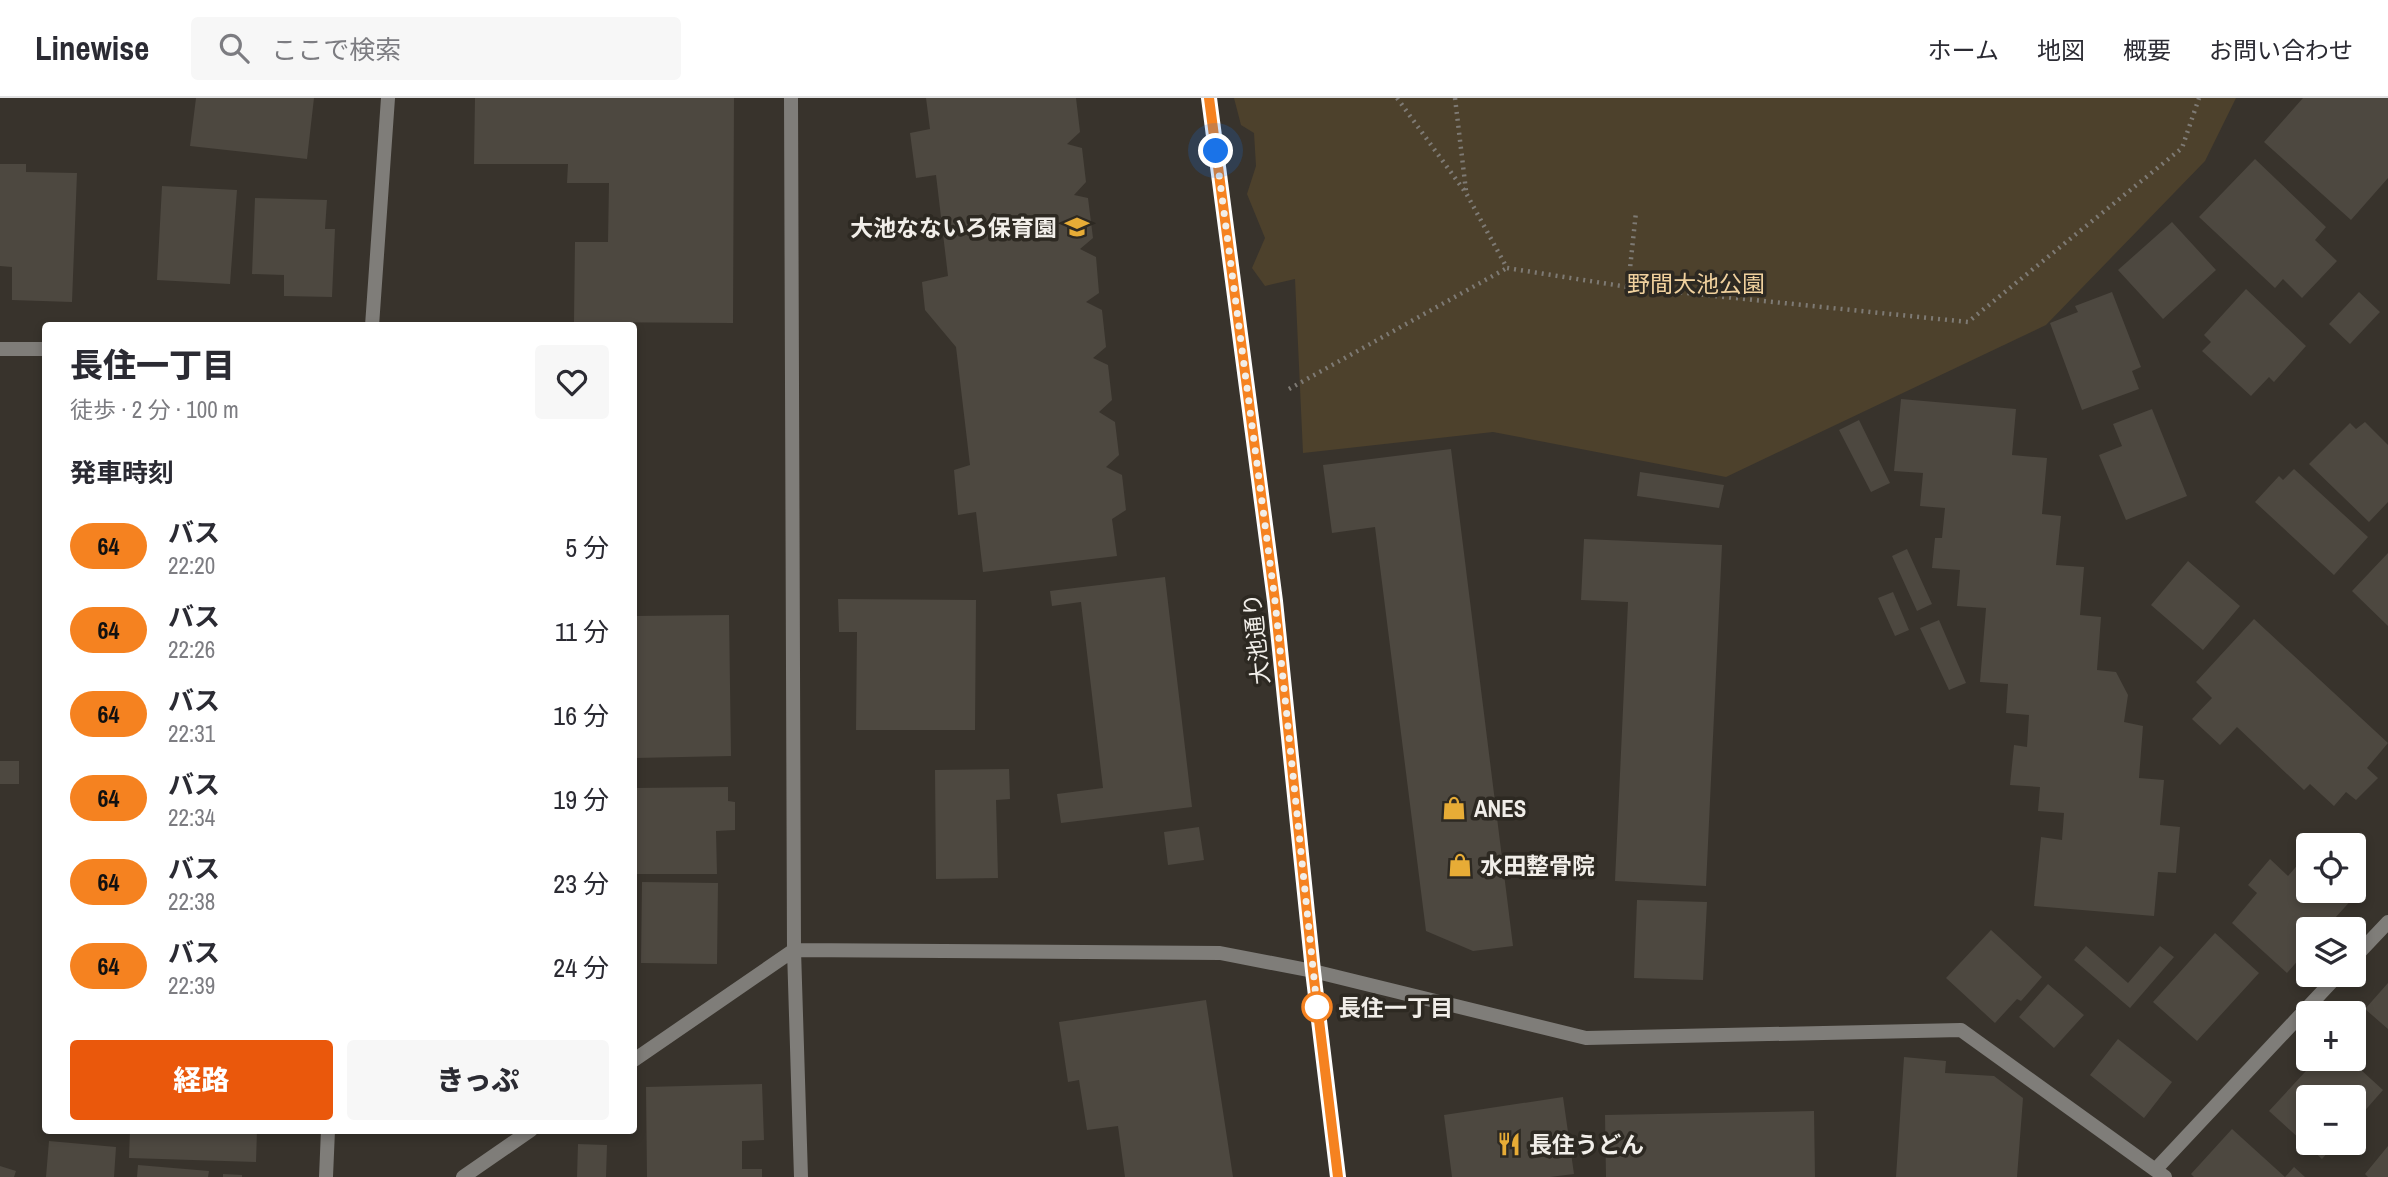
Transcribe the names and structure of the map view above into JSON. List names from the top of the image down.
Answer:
{
  "streets": {
    "street": ["大池通り"]
  },
  "parks": ["野間大池公園"],
  "places": {
    "school or university": ["大池なないろ保育園"],
    "shop": ["ANES", "水田整骨院"],
    "other": ["長住一丁目"],
    "restaurant": ["長住うどん"]
  },
  "lines": ["bus line 64"],
  "page": {
    "header": "Linewise",
    "search": "ここで検索",
    "nav": [
      "ホーム",
      "地図",
      "概要",
      "お問い合わせ"
    ],
    "heading": [
      ["長住一丁目", "徒歩 · 2 分 · 100 m"],
      "発車時刻"
    ],
    "list": [
      {
        "mark": "64",
        "name": "バス",
        "note": "22:20",
        "value": "5 分"
      },
      {
        "mark": "64",
        "name": "バス",
        "note": "22:26",
        "value": "11 分"
      },
      {
        "mark": "64",
        "name": "バス",
        "note": "22:31",
        "value": "16 分"
      },
      {
        "mark": "64",
        "name": "バス",
        "note": "22:34",
        "value": "19 分"
      },
      {
        "mark": "64",
        "name": "バス",
        "note": "22:38",
        "value": "23 分"
      },
      {
        "mark": "64",
        "name": "バス",
        "note": "22:39",
        "value": "24 分"
      }
    ],
    "map_buttons": ["+", "−"],
    "buttons": ["経路", "きっぷ"]
  }
}
